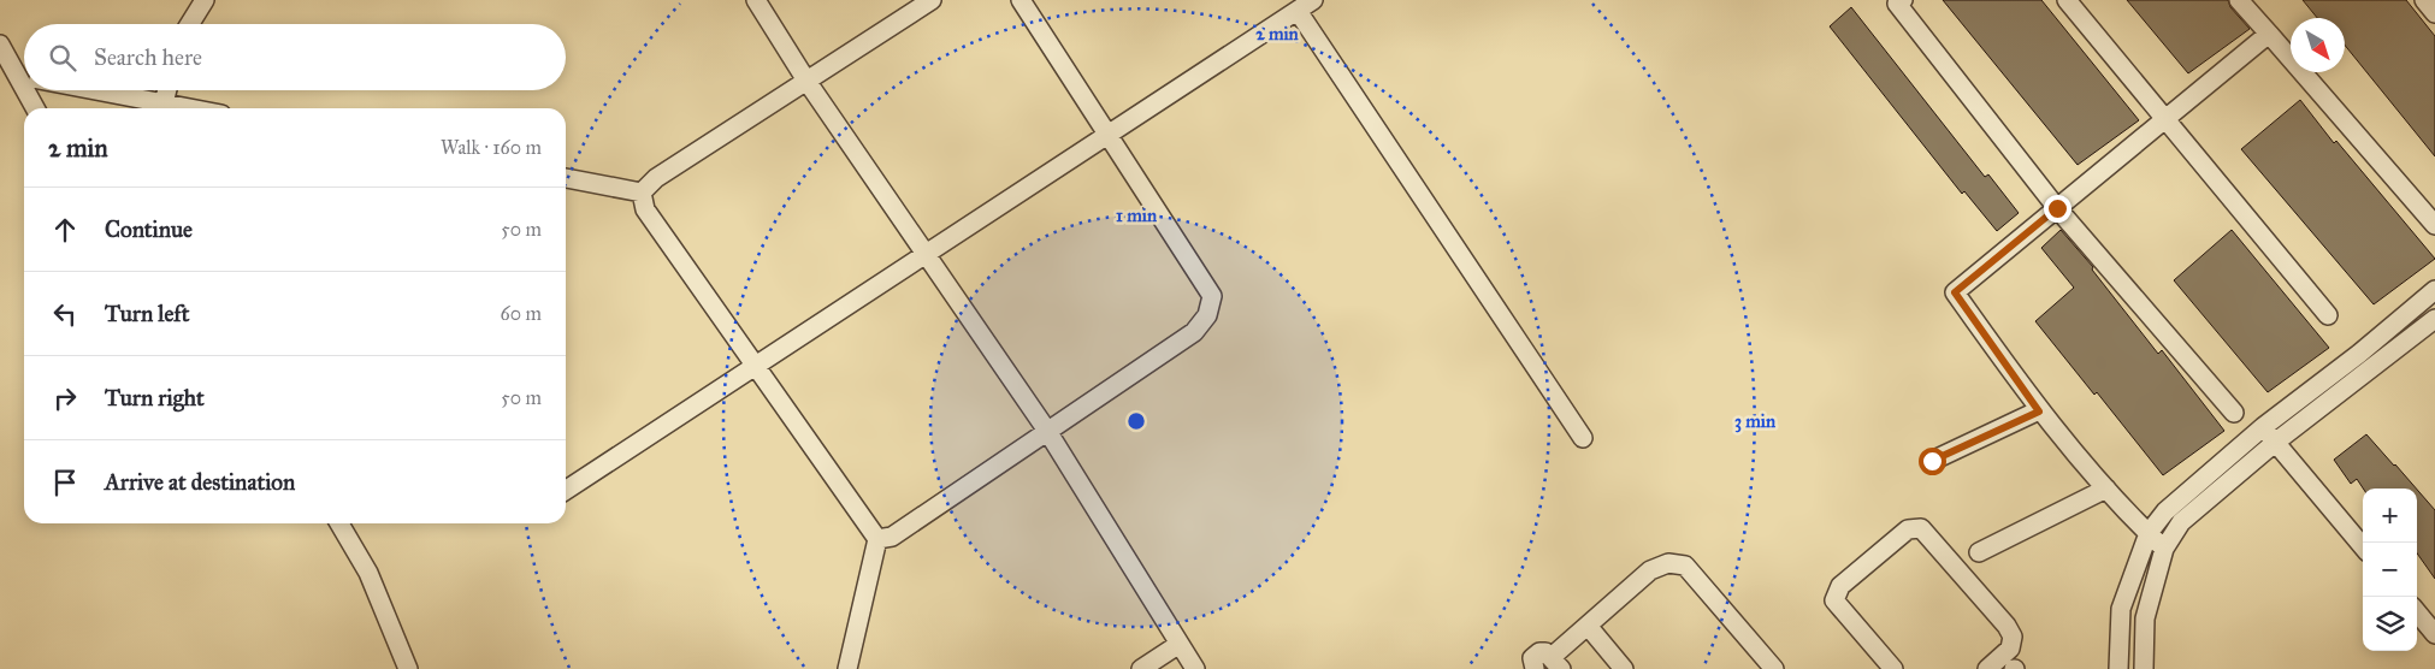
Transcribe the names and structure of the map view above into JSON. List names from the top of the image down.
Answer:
{
  "north": "bottom right",
  "page": {
    "search": "Search here",
    "heading": ["2 min", "Walk · 160 m"],
    "list": [
      ["Continue", "50 m"],
      ["Turn left", "60 m"],
      ["Turn right", "50 m"],
      "Arrive at destination"
    ],
    "map_buttons": ["+", "−"]
  },
  "rings": ["2 min", "1 min", "3 min"]
}
